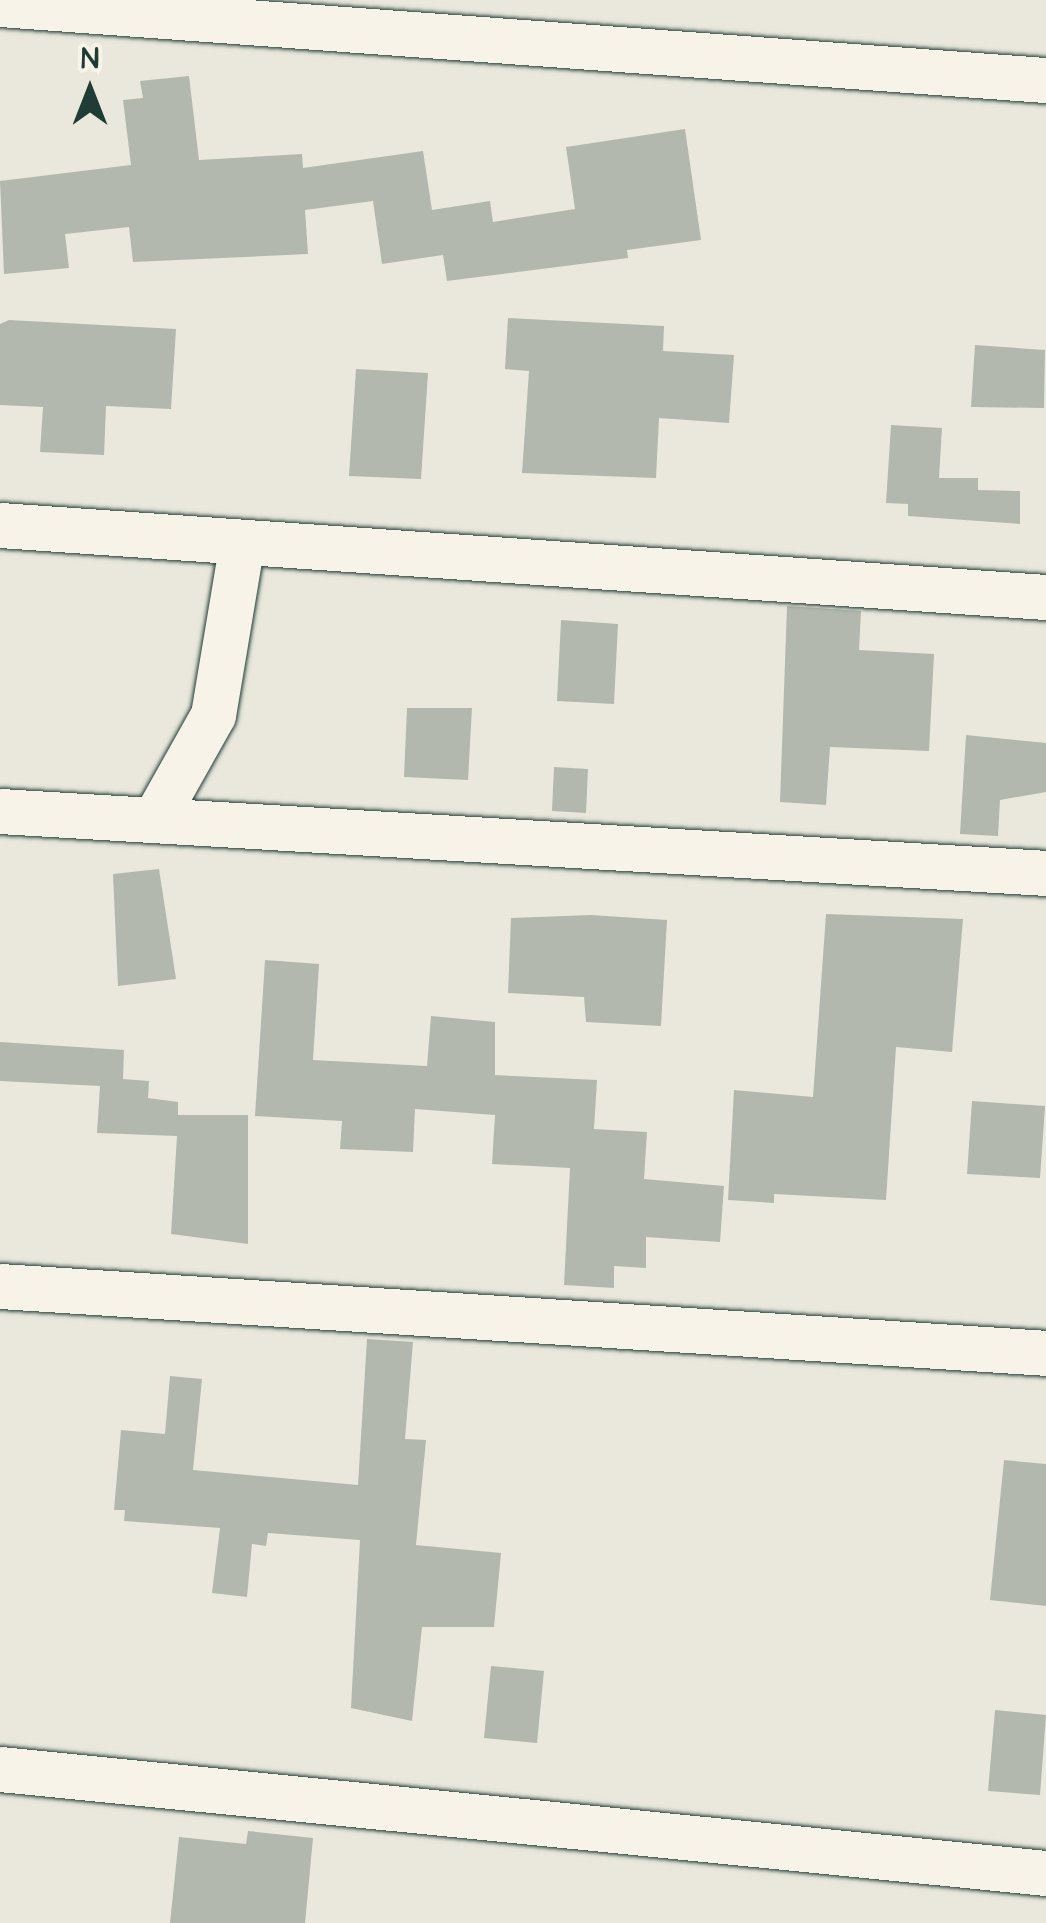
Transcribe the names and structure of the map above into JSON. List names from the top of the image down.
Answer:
{
  "north": "top"
}
